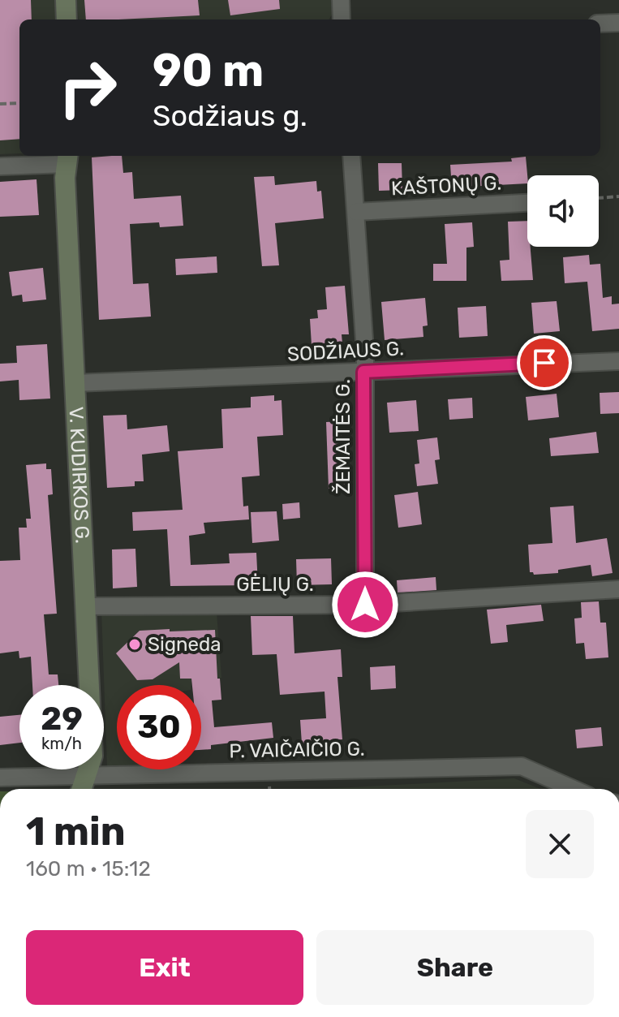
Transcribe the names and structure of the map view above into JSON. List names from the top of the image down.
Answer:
{
  "streets": {
    "main road": ["V. KUDIRKOS G."],
    "street": [
      "KAŠTONŲ G.",
      "SODŽIAUS G.",
      "ŽEMAITĖS G.",
      "GĖLIŲ G.",
      "P. VAIČAIČIO G."
    ]
  },
  "crossings": [
    ["KAŠTONŲ G.", "ŽEMAITĖS G."],
    ["SODŽIAUS G.", "ŽEMAITĖS G."],
    ["SODŽIAUS G.", "V. KUDIRKOS G."],
    ["ŽEMAITĖS G.", "GĖLIŲ G."],
    ["V. KUDIRKOS G.", "GĖLIŲ G."],
    ["V. KUDIRKOS G.", "P. VAIČAIČIO G."]
  ],
  "places": ["Signeda"],
  "page": {
    "turn": ["90 m", "Sodžiaus g."],
    "speed": "29 km/h",
    "limit": "30",
    "heading": ["1 min", "160 m · 15:12"],
    "buttons": ["Exit", "Share"]
  }
}
